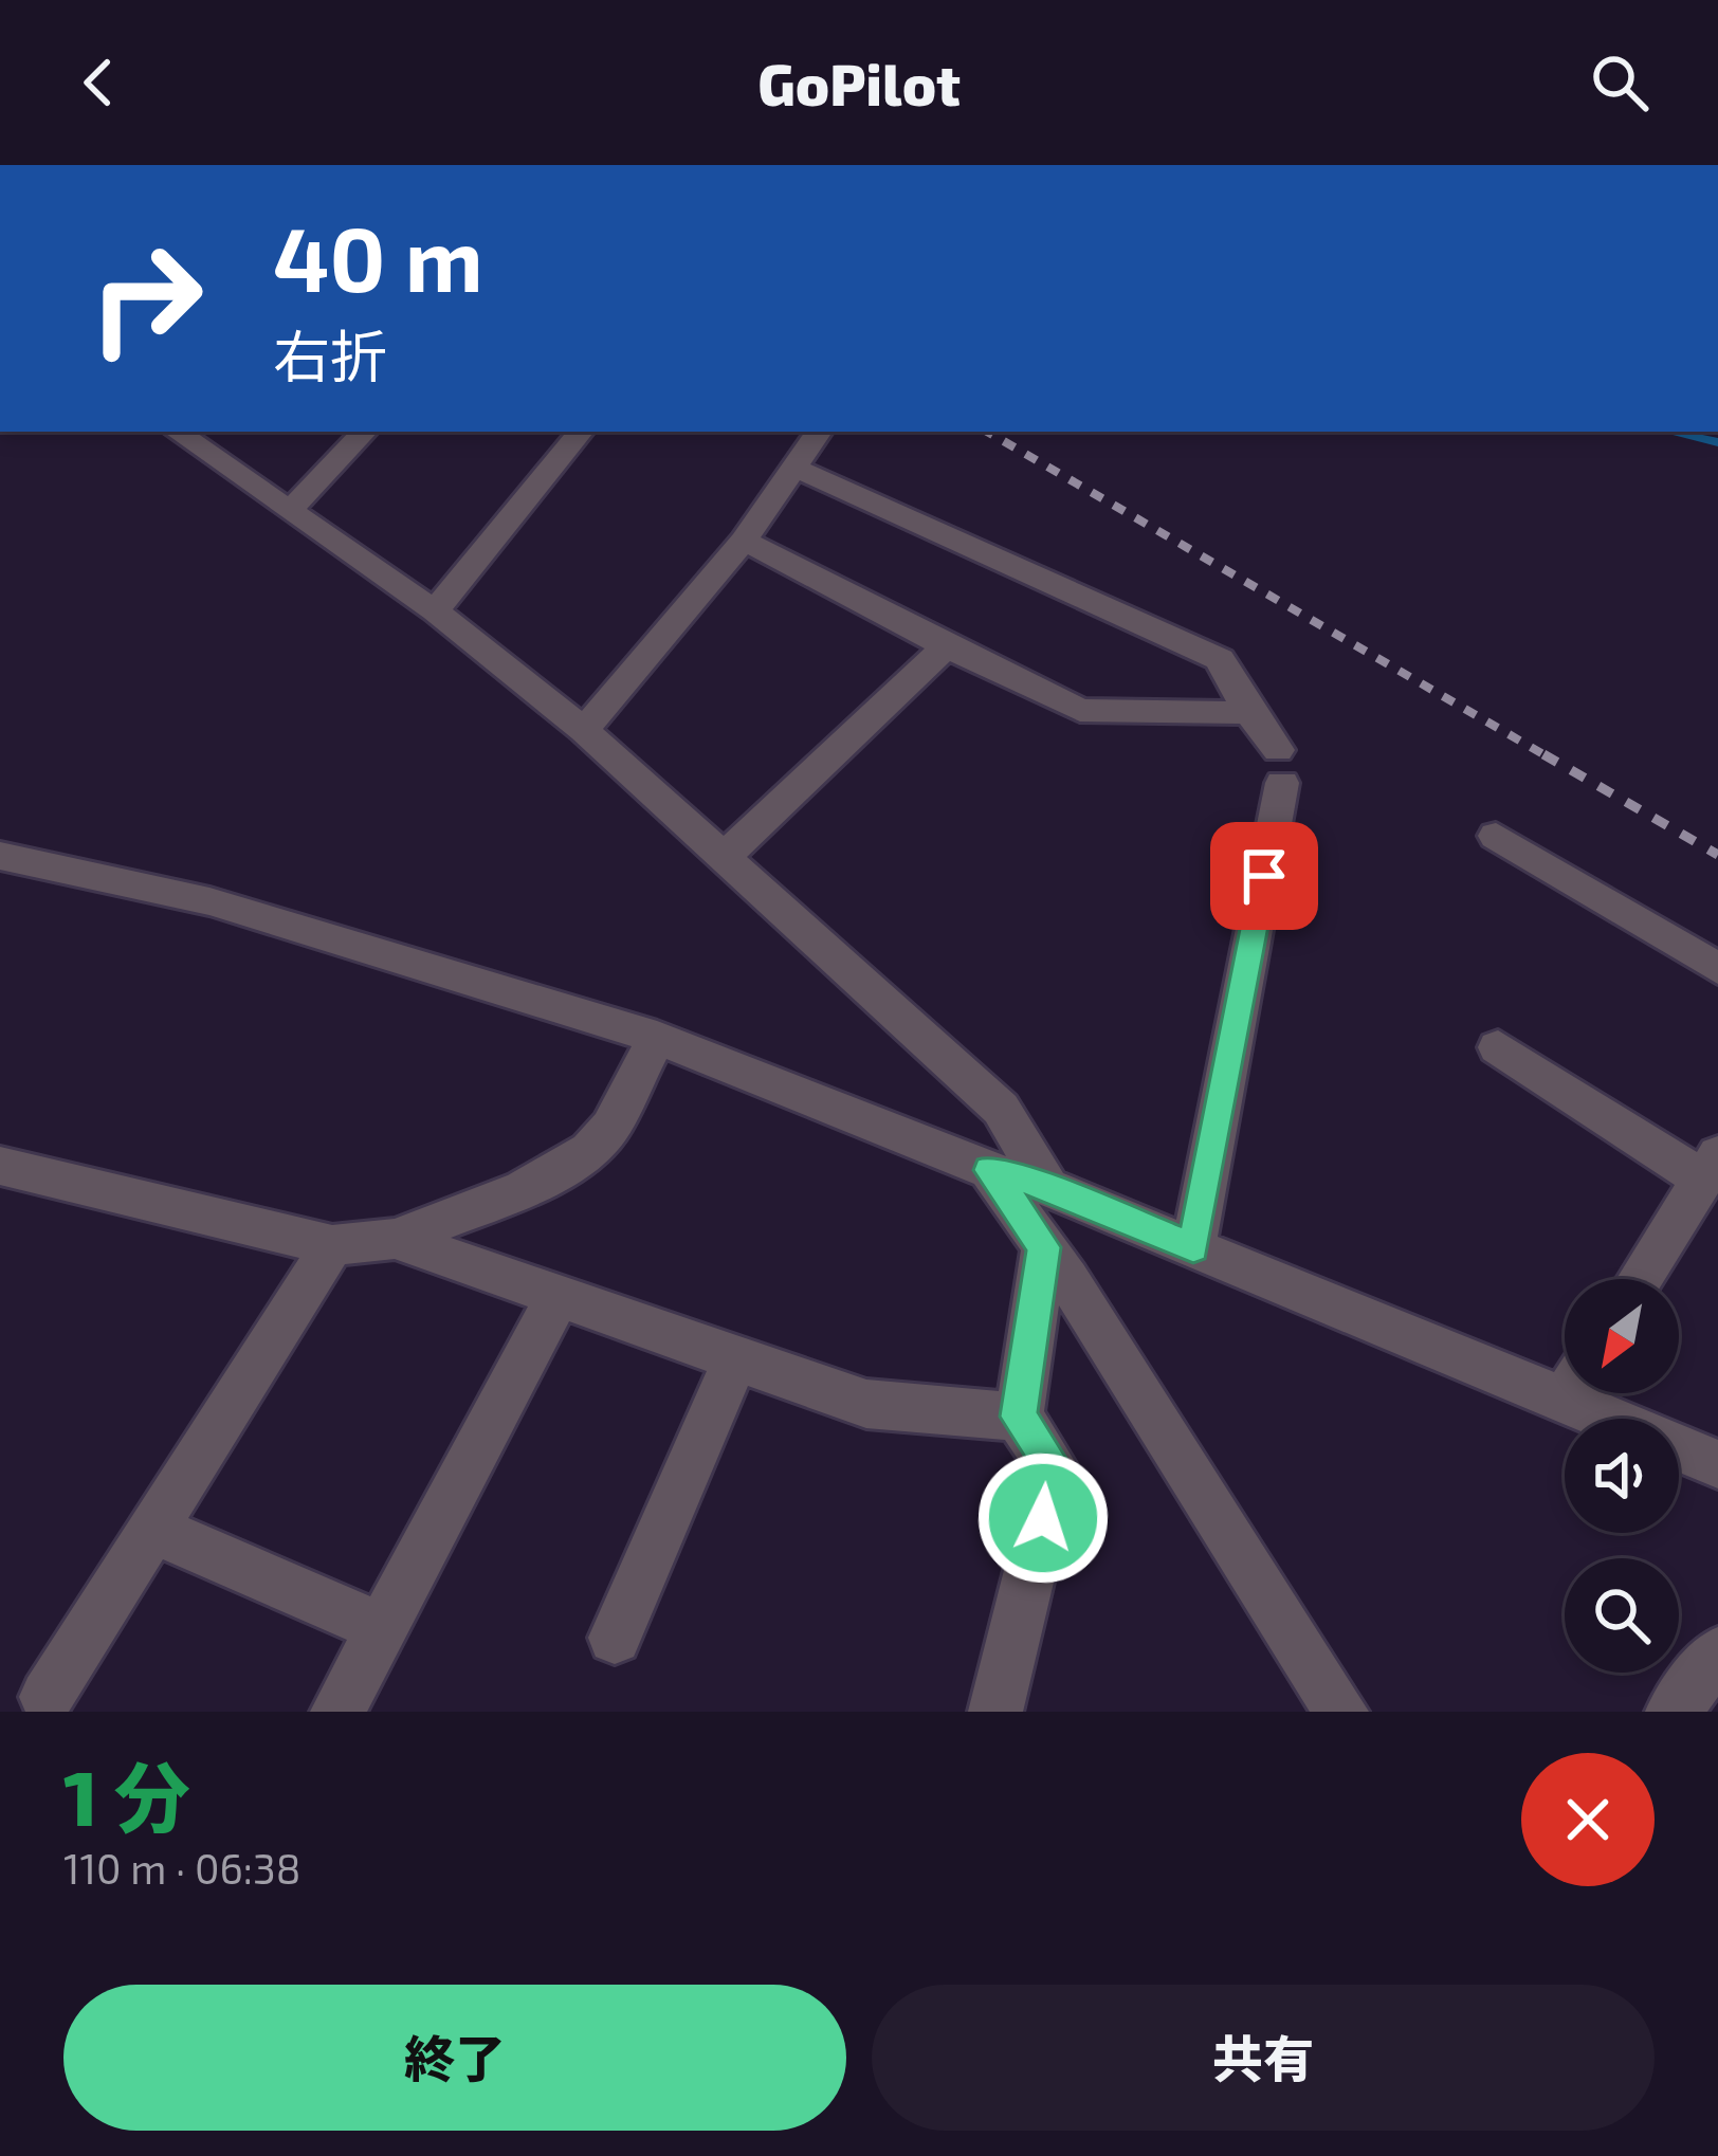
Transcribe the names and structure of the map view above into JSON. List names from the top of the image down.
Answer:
{
  "north": "bottom left",
  "page": {
    "header": "GoPilot",
    "turn": ["40 m", "右折"],
    "heading": ["1 分", "110 m · 06:38"],
    "buttons": ["終了", "共有"]
  }
}
